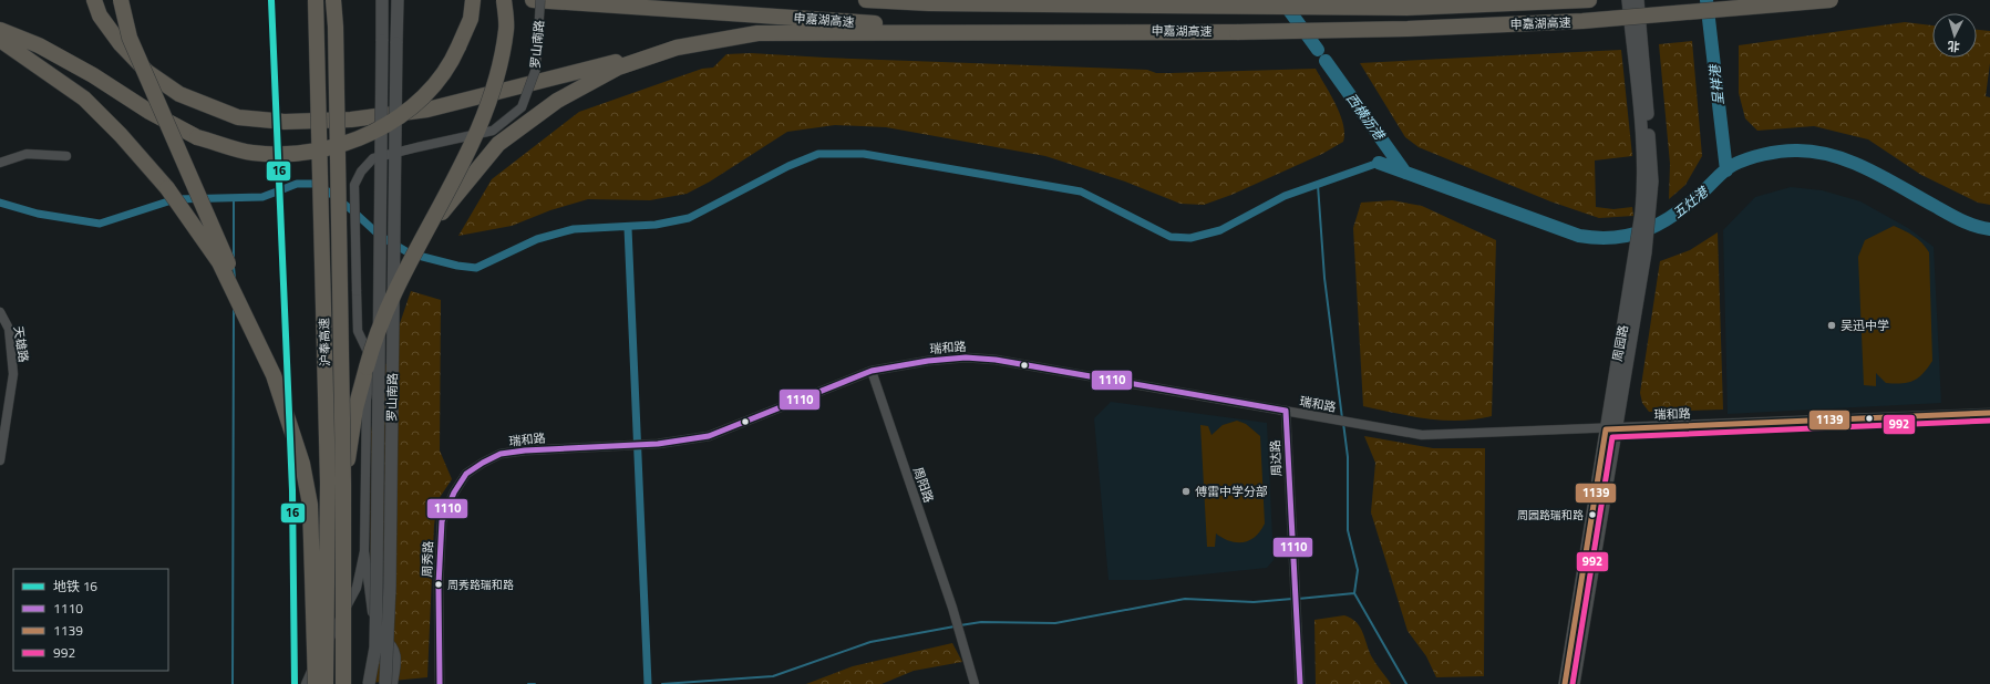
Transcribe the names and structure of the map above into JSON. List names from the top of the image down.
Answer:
{
  "streets": {
    "highway": ["申嘉湖高速", "沪奉高速"],
    "main road": ["罗山南路", "周园路"],
    "street": [
      "天雄路",
      "瑞和路",
      "周达路",
      "周阳路",
      "周秀路"
    ]
  },
  "crossings": [
    ["周园路", "瑞和路"],
    ["瑞和路", "周达路"],
    ["瑞和路", "周阳路"],
    ["瑞和路", "周秀路"]
  ],
  "water": ["呈祥港", "西横沥港", "五灶港"],
  "places": [
    "吴迅中学",
    "傅雷中学分部",
    "周园路瑞和路",
    "周秀路瑞和路"
  ],
  "lines": [
    "metro line 16",
    "transit line 1110",
    "transit line 1139",
    "transit line 992"
  ],
  "legend": [
    "地铁 16",
    "1110",
    "1139",
    "992"
  ],
  "north": "bottom"
}
